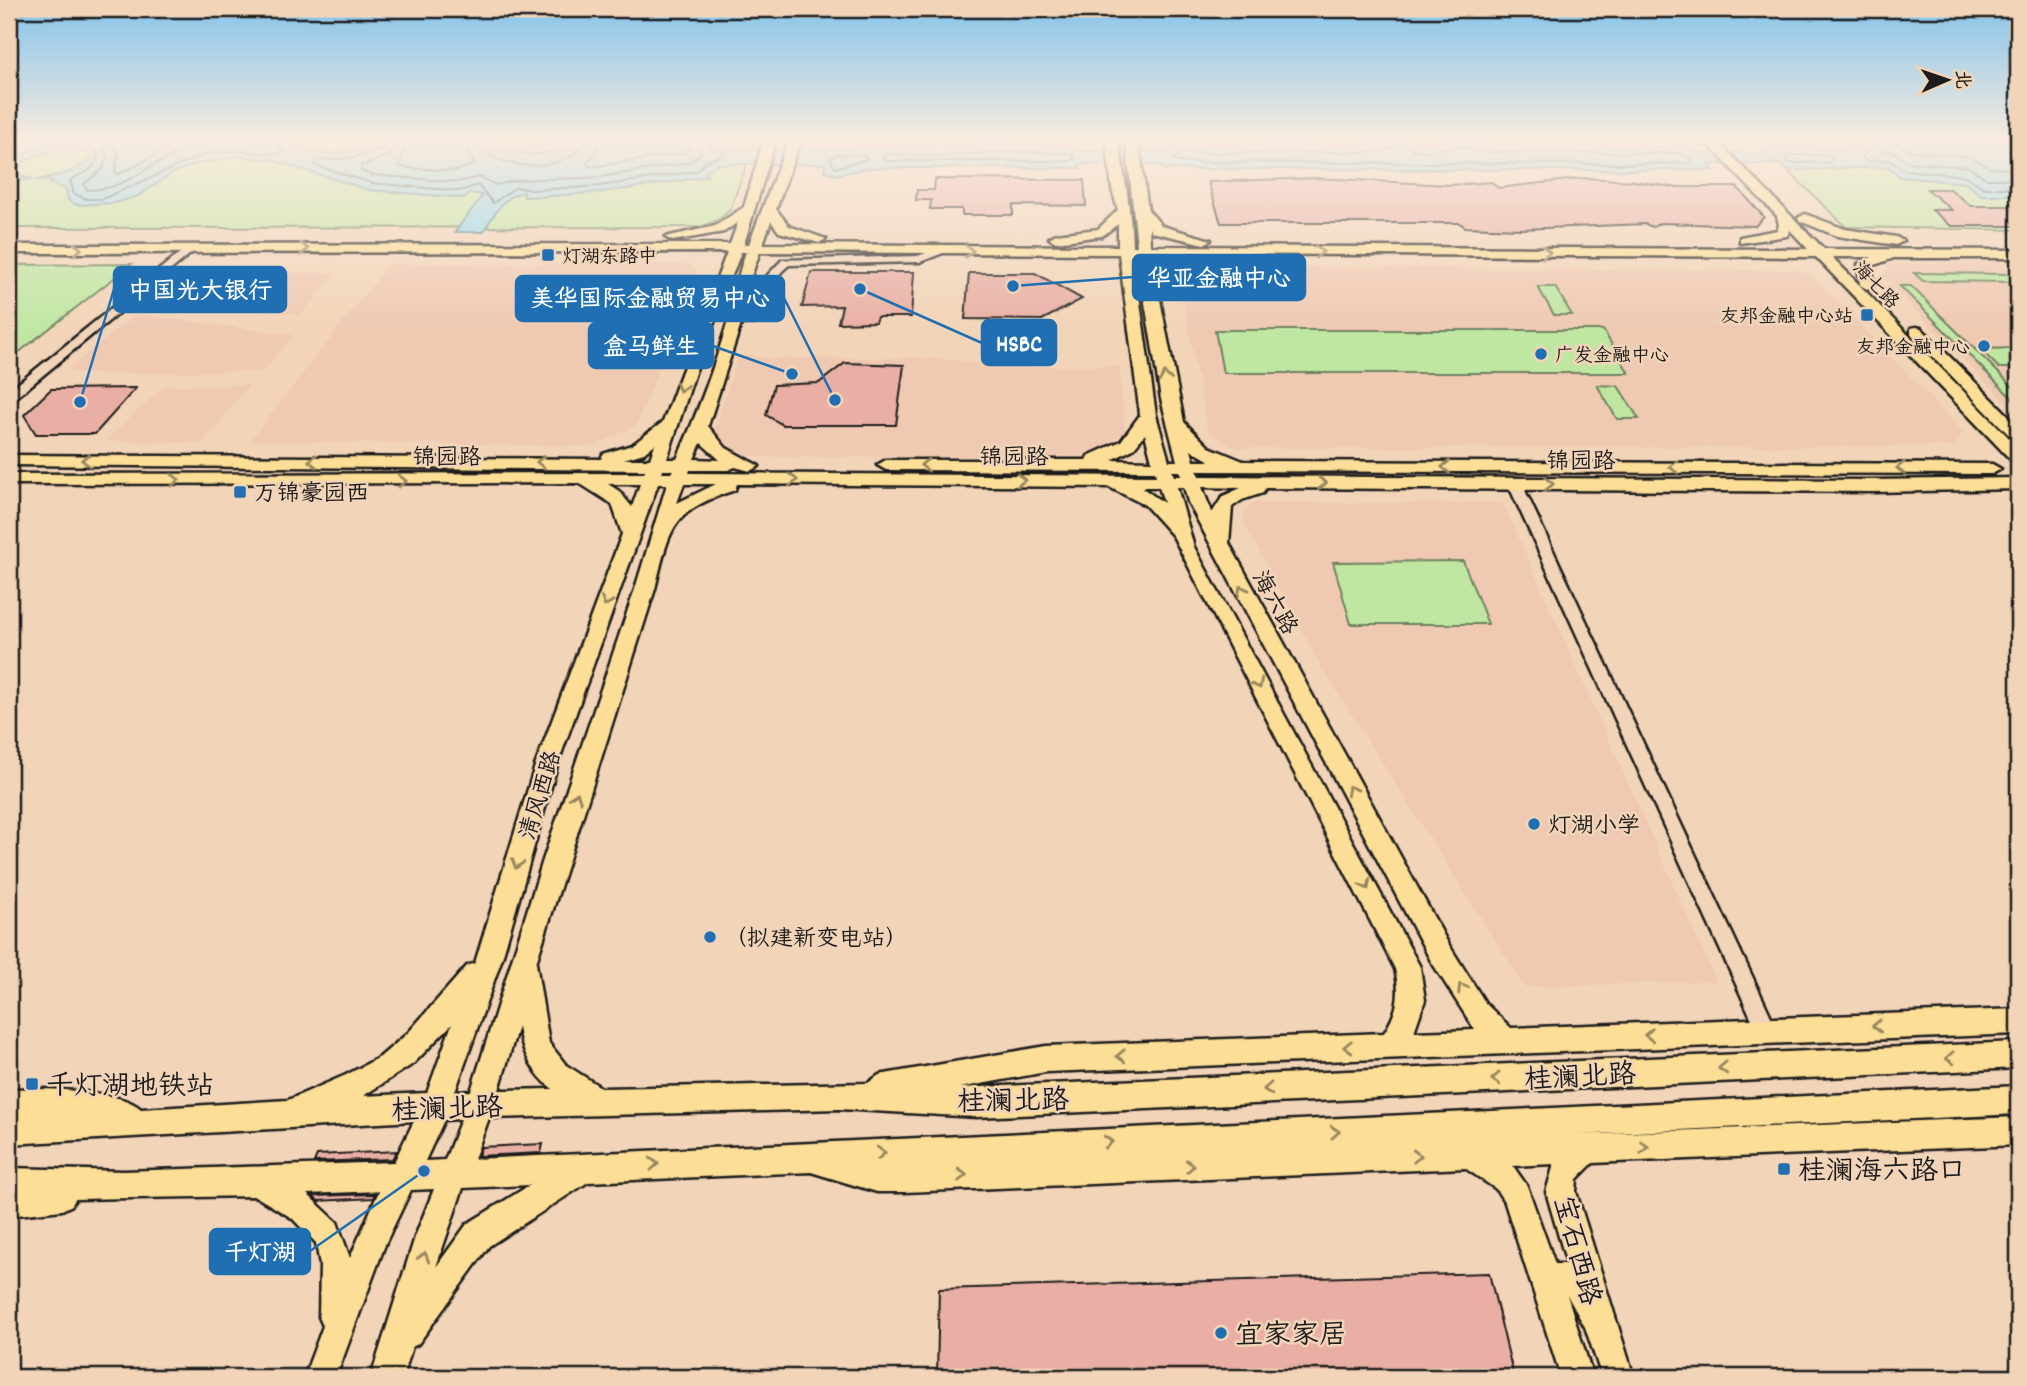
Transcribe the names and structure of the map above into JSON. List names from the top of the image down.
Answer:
{
  "streets": {
    "main road": [
      "海七路",
      "锦园路",
      "海六路",
      "清风西路",
      "桂澜北路",
      "宝石西路"
    ]
  },
  "crossings": [
    ["锦园路", "海六路"],
    ["锦园路", "清风西路"],
    ["清风西路", "桂澜北路"]
  ],
  "places": {
    "transit": [
      "灯湖东路中",
      "友邦金融中心站",
      "万锦豪园西",
      "千灯湖地铁站",
      "桂澜海六路口"
    ],
    "other": [
      "华亚金融中心",
      "HSBC",
      "友邦金融中心",
      "广发金融中心",
      "盒马鲜生",
      "美华国际金融贸易中心",
      "中国光大银行",
      "灯湖小学",
      "（拟建新变电站）",
      "千灯湖",
      "宜家家居"
    ]
  },
  "north": "right"
}
